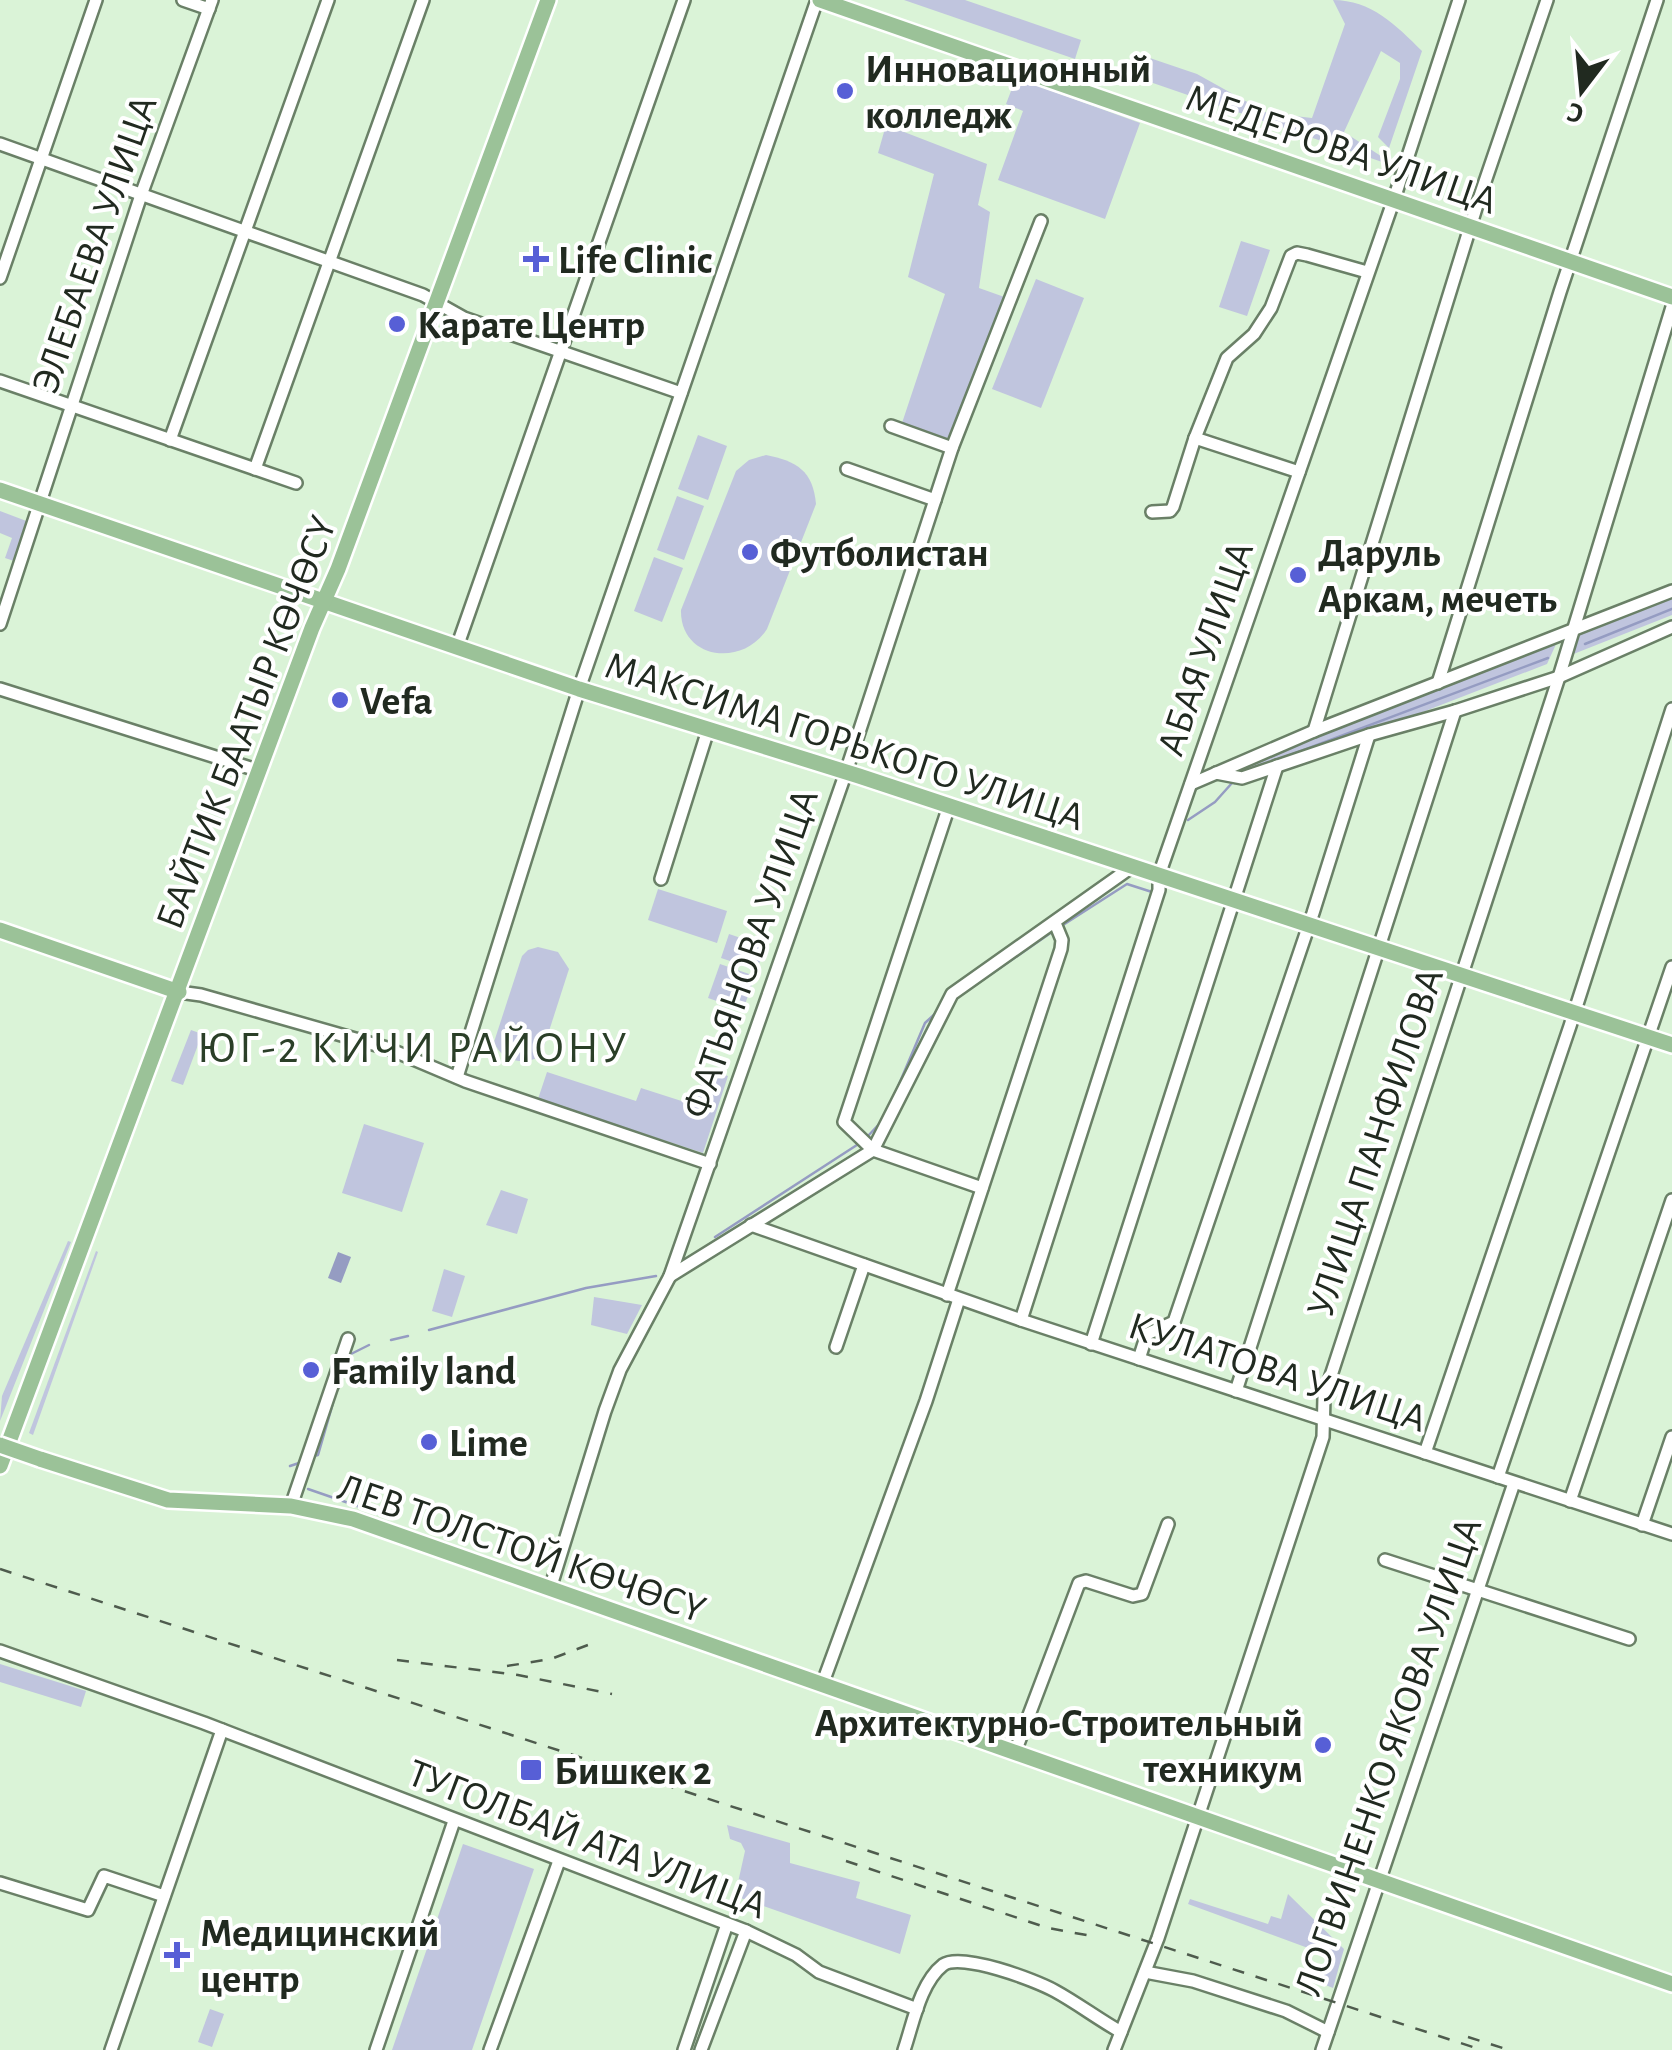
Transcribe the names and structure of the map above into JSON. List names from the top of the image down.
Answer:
{
  "streets": {
    "main road": [
      "МЕДЕРОВА УЛИЦА",
      "БАЙТИК БААТЫР КӨЧӨСҮ",
      "МАКСИМА ГОРЬКОГО УЛИЦА",
      "ЛЕВ ТОЛСТОЙ КӨЧӨСҮ"
    ],
    "street": [
      "ЭЛЕБАЕВА УЛИЦА",
      "АБАЯ УЛИЦА",
      "ФАТЬЯНОВА УЛИЦА",
      "УЛИЦА ПАНФИЛОВА",
      "КУЛАТОВА УЛИЦА",
      "ЛОГВИНЕНКО ЯКОВА УЛИЦА",
      "ТУГОЛБАЙ АТА УЛИЦА"
    ]
  },
  "crossings": [
    ["МЕДЕРОВА УЛИЦА", "АБАЯ УЛИЦА"],
    ["ЭЛЕБАЕВА УЛИЦА", "МАКСИМА ГОРЬКОГО УЛИЦА"],
    ["АБАЯ УЛИЦА", "МАКСИМА ГОРЬКОГО УЛИЦА"],
    ["АБАЯ УЛИЦА", "КУЛАТОВА УЛИЦА"],
    ["БАЙТИК БААТЫР КӨЧӨСҮ", "МАКСИМА ГОРЬКОГО УЛИЦА"],
    ["МАКСИМА ГОРЬКОГО УЛИЦА", "ФАТЬЯНОВА УЛИЦА"],
    ["МАКСИМА ГОРЬКОГО УЛИЦА", "УЛИЦА ПАНФИЛОВА"],
    ["ФАТЬЯНОВА УЛИЦА", "ЛЕВ ТОЛСТОЙ КӨЧӨСҮ"],
    ["УЛИЦА ПАНФИЛОВА", "КУЛАТОВА УЛИЦА"],
    ["УЛИЦА ПАНФИЛОВА", "ЛЕВ ТОЛСТОЙ КӨЧӨСҮ"],
    ["КУЛАТОВА УЛИЦА", "ЛОГВИНЕНКО ЯКОВА УЛИЦА"],
    ["ЛЕВ ТОЛСТОЙ КӨЧӨСҮ", "ЛОГВИНЕНКО ЯКОВА УЛИЦА"]
  ],
  "districts": ["ЮГ-2 КИЧИ РАЙОНУ"],
  "places": {
    "other": [
      "Инновационный колледж",
      "Карате Центр",
      "Футболистан",
      "Даруль Аркам, мечеть",
      "Vefa",
      "Family land",
      "Lime",
      "Архитектурно-Строительный техникум"
    ],
    "health": ["Life Clinic", "Медицинский центр"],
    "transit": ["Бишкек 2"]
  },
  "north": "bottom"
}
